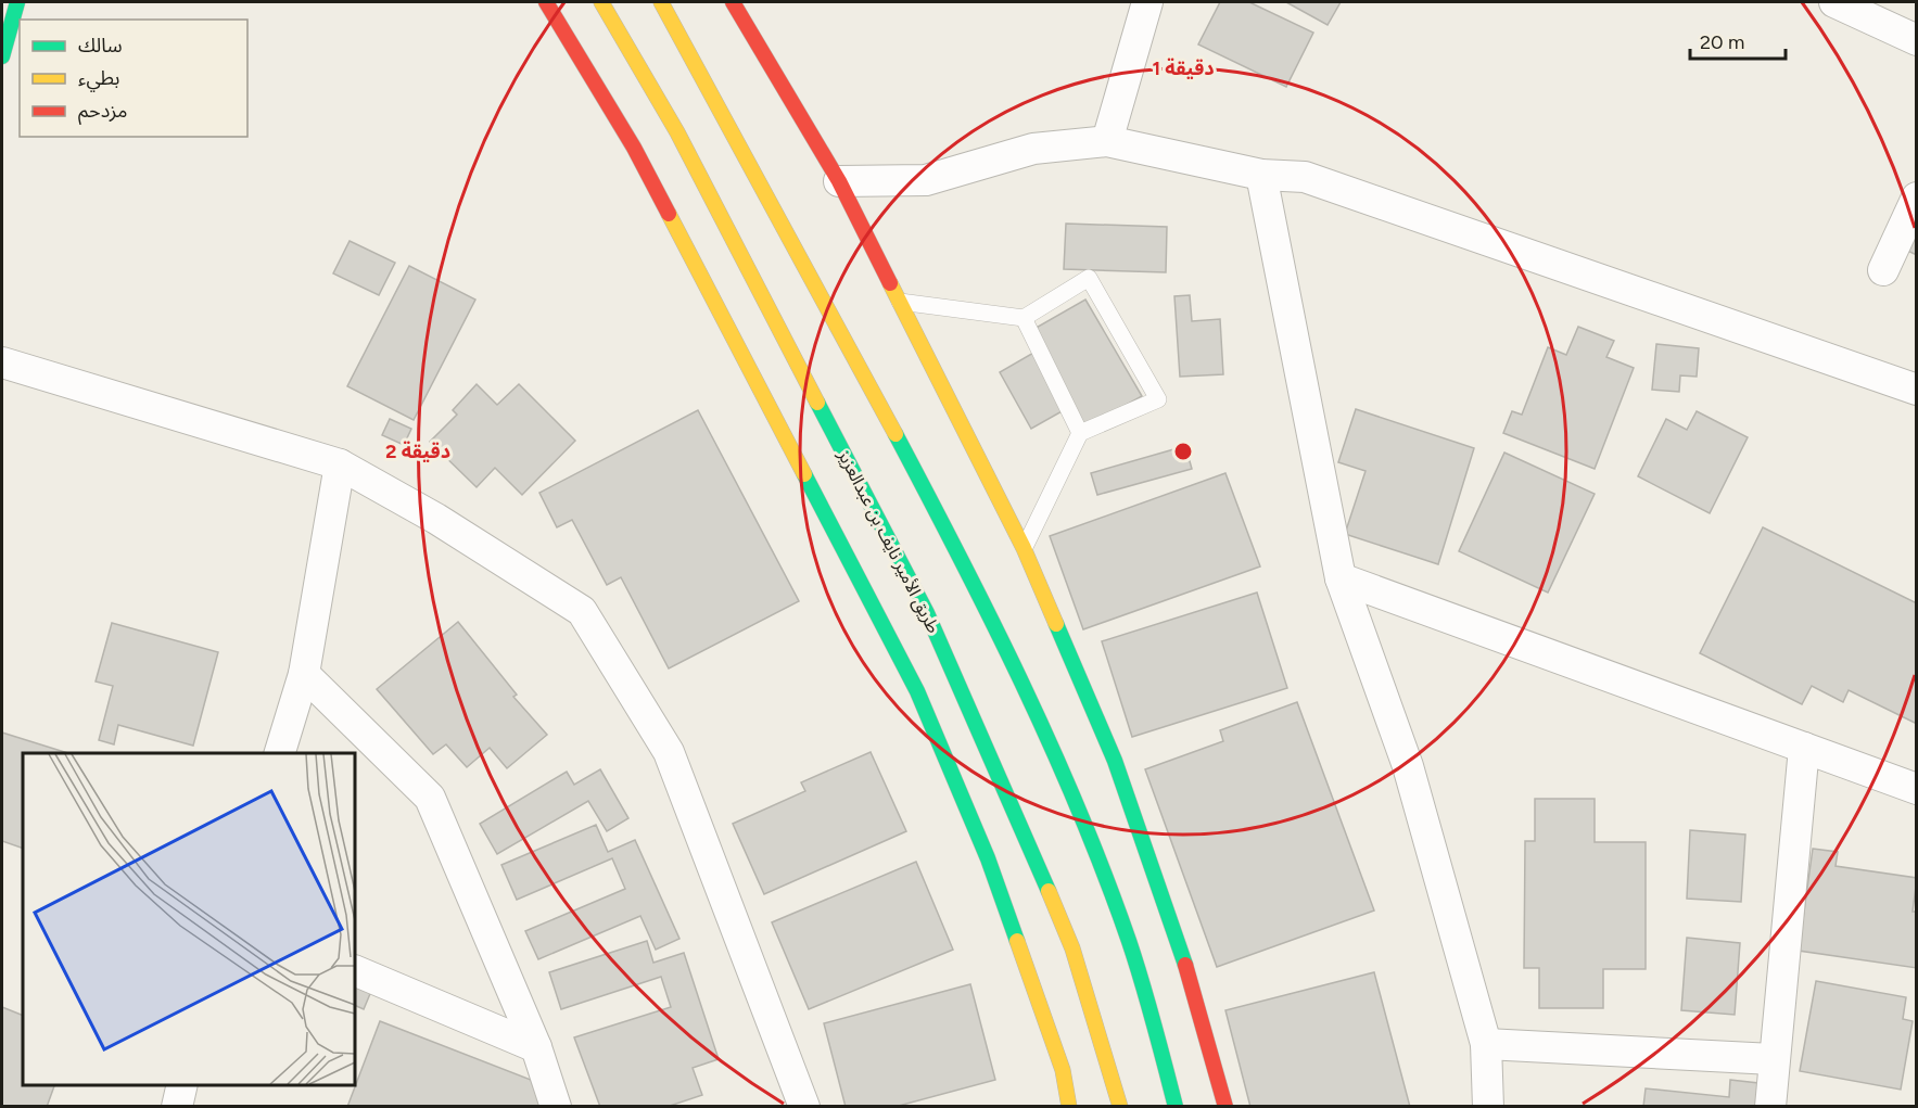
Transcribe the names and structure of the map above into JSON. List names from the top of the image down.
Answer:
{
  "streets": {
    "main road": ["طريق الأمير نايف بن عبدالعزيز"]
  },
  "legend": ["سالك", "بطيء", "مزدحم"],
  "scale_bar": "20 m",
  "rings": ["1 دقيقة", "2 دقيقة"]
}
